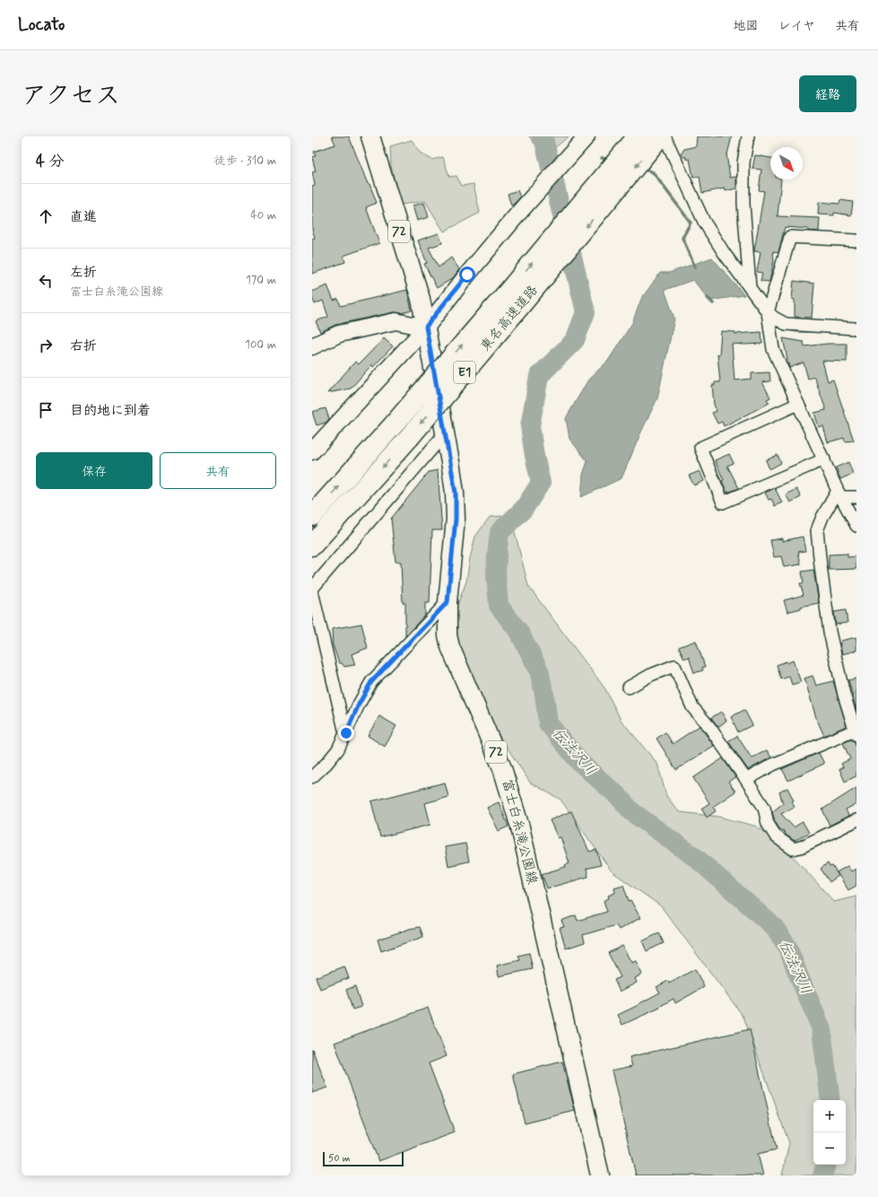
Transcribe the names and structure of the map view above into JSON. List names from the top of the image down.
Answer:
{
  "streets": {
    "highway": ["東名高速道路", "E1"],
    "main road": ["72", "富士白糸滝公園線"]
  },
  "water": ["伝法沢川"],
  "scale_bar": "50 m",
  "north": "bottom right",
  "page": {
    "header": "Locato",
    "nav": ["地図", "レイヤ", "共有"],
    "title": "アクセス",
    "buttons": [
      "経路",
      ["保存", "共有"]
    ],
    "heading": ["4 分", "徒歩 · 310 m"],
    "list": [
      ["直進", "40 m"],
      ["左折", "富士白糸滝公園線", "170 m"],
      ["右折", "100 m"],
      "目的地に到着"
    ],
    "map_buttons": ["+", "−"],
    "scale": "50 m"
  }
}
